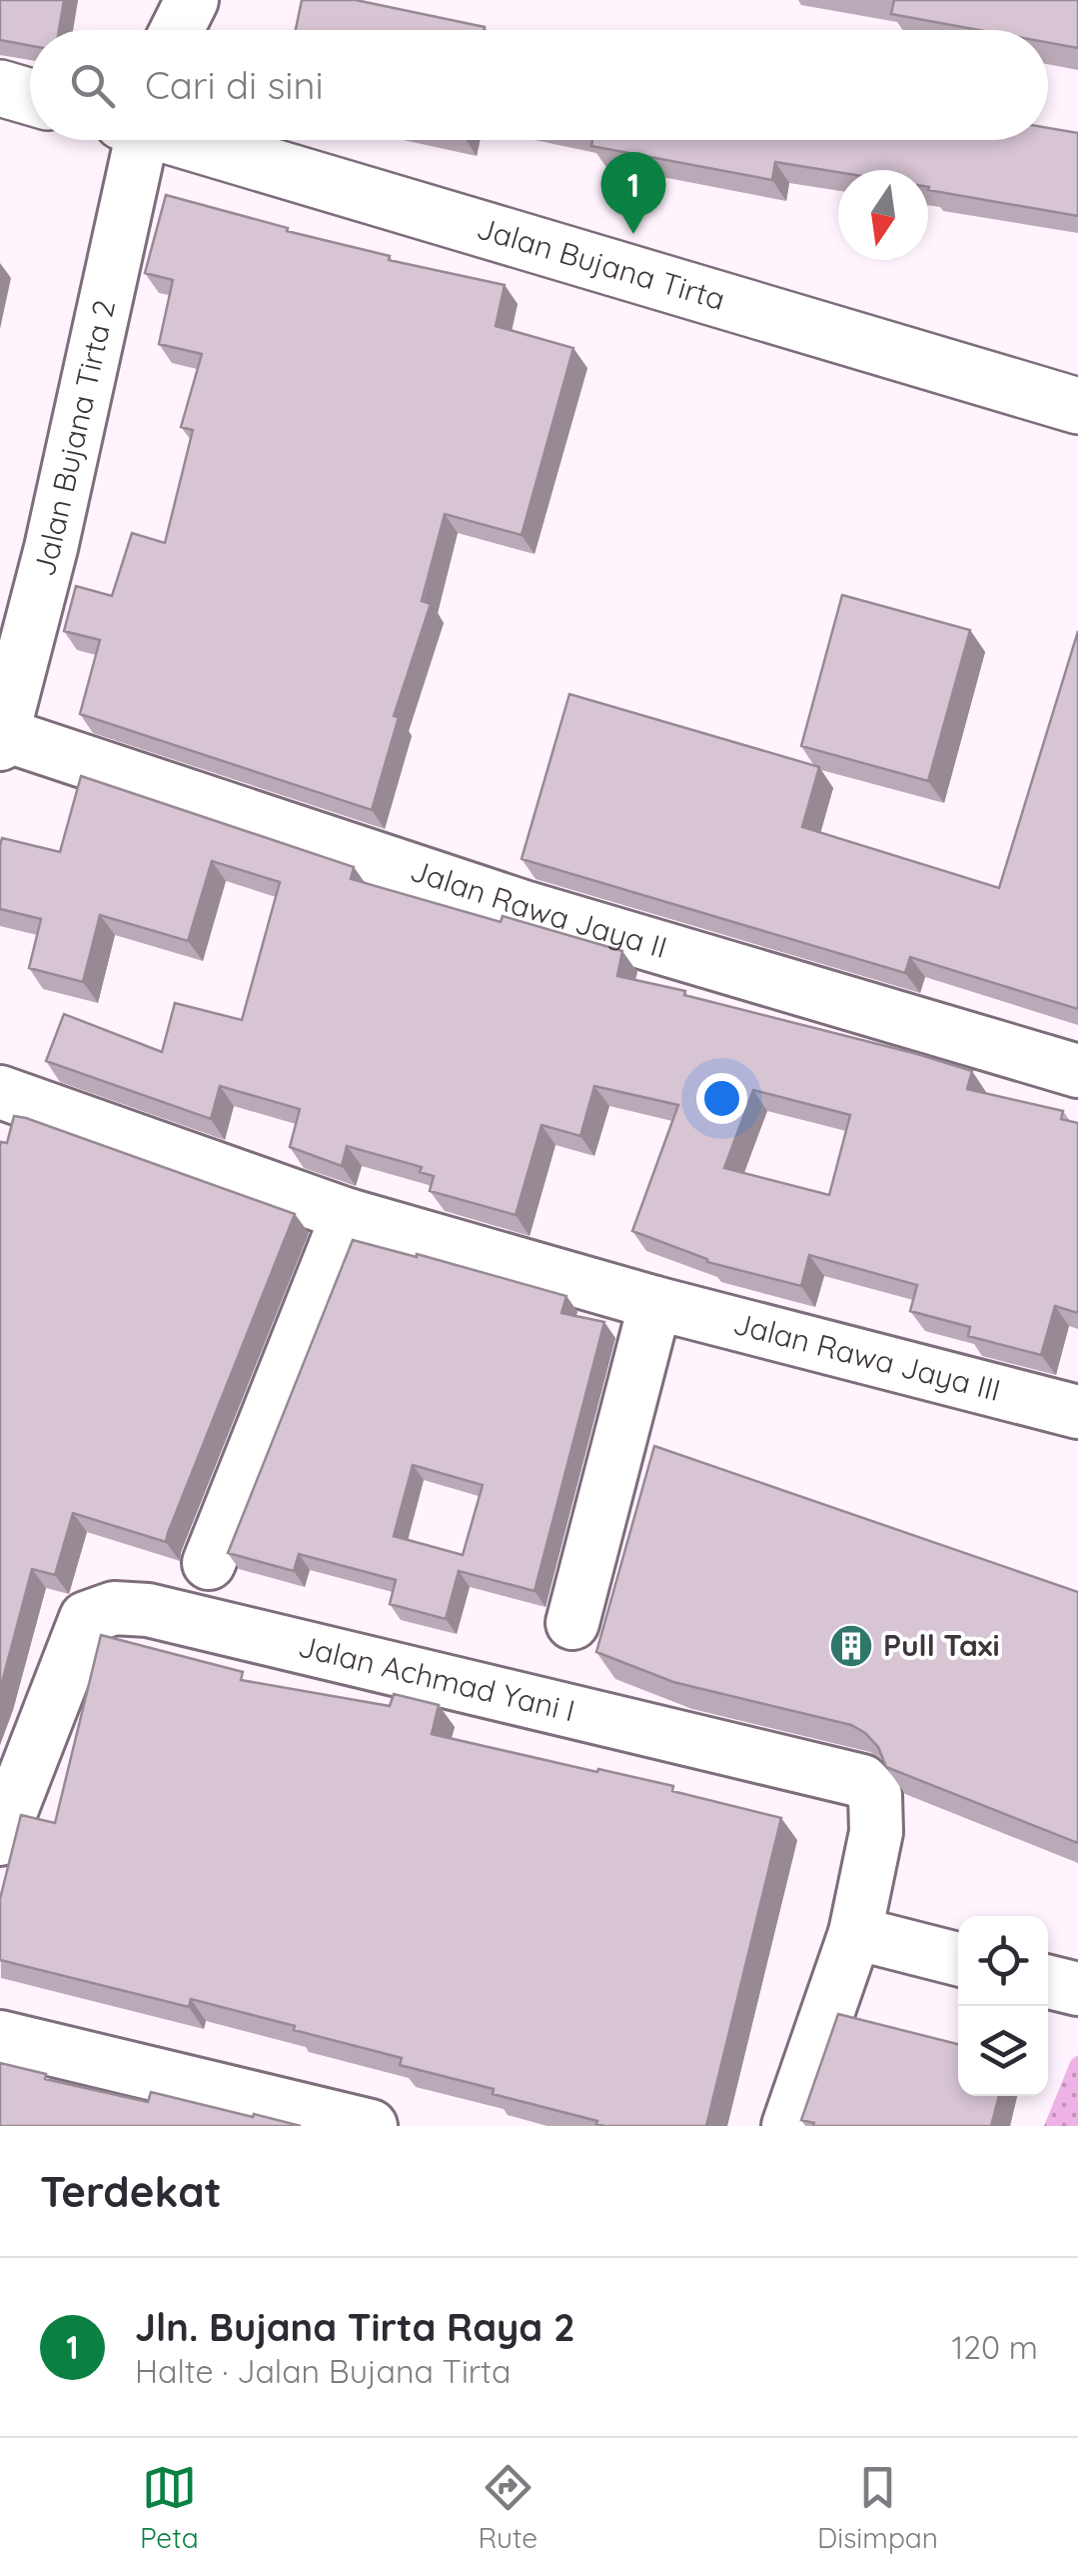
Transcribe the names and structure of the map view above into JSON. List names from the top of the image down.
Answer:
{
  "streets": {
    "street": [
      "Jalan Bujana Tirta",
      "Jalan Bujana Tirta 2",
      "Jalan Rawa Jaya II",
      "Jalan Rawa Jaya III",
      "Jalan Achmad Yani I"
    ]
  },
  "crossings": [
    ["Jalan Bujana Tirta 2", "Jalan Rawa Jaya II"]
  ],
  "places": {
    "building": ["Pull Taxi"]
  },
  "north": "bottom",
  "page": {
    "search": "Cari di sini",
    "pins": "1",
    "heading": "Terdekat",
    "list": [
      {
        "mark": "1",
        "name": "Jln. Bujana Tirta Raya 2",
        "note": "Halte · Jalan Bujana Tirta",
        "value": "120 m"
      }
    ],
    "nav": ["Peta", "Rute", "Disimpan"]
  }
}
